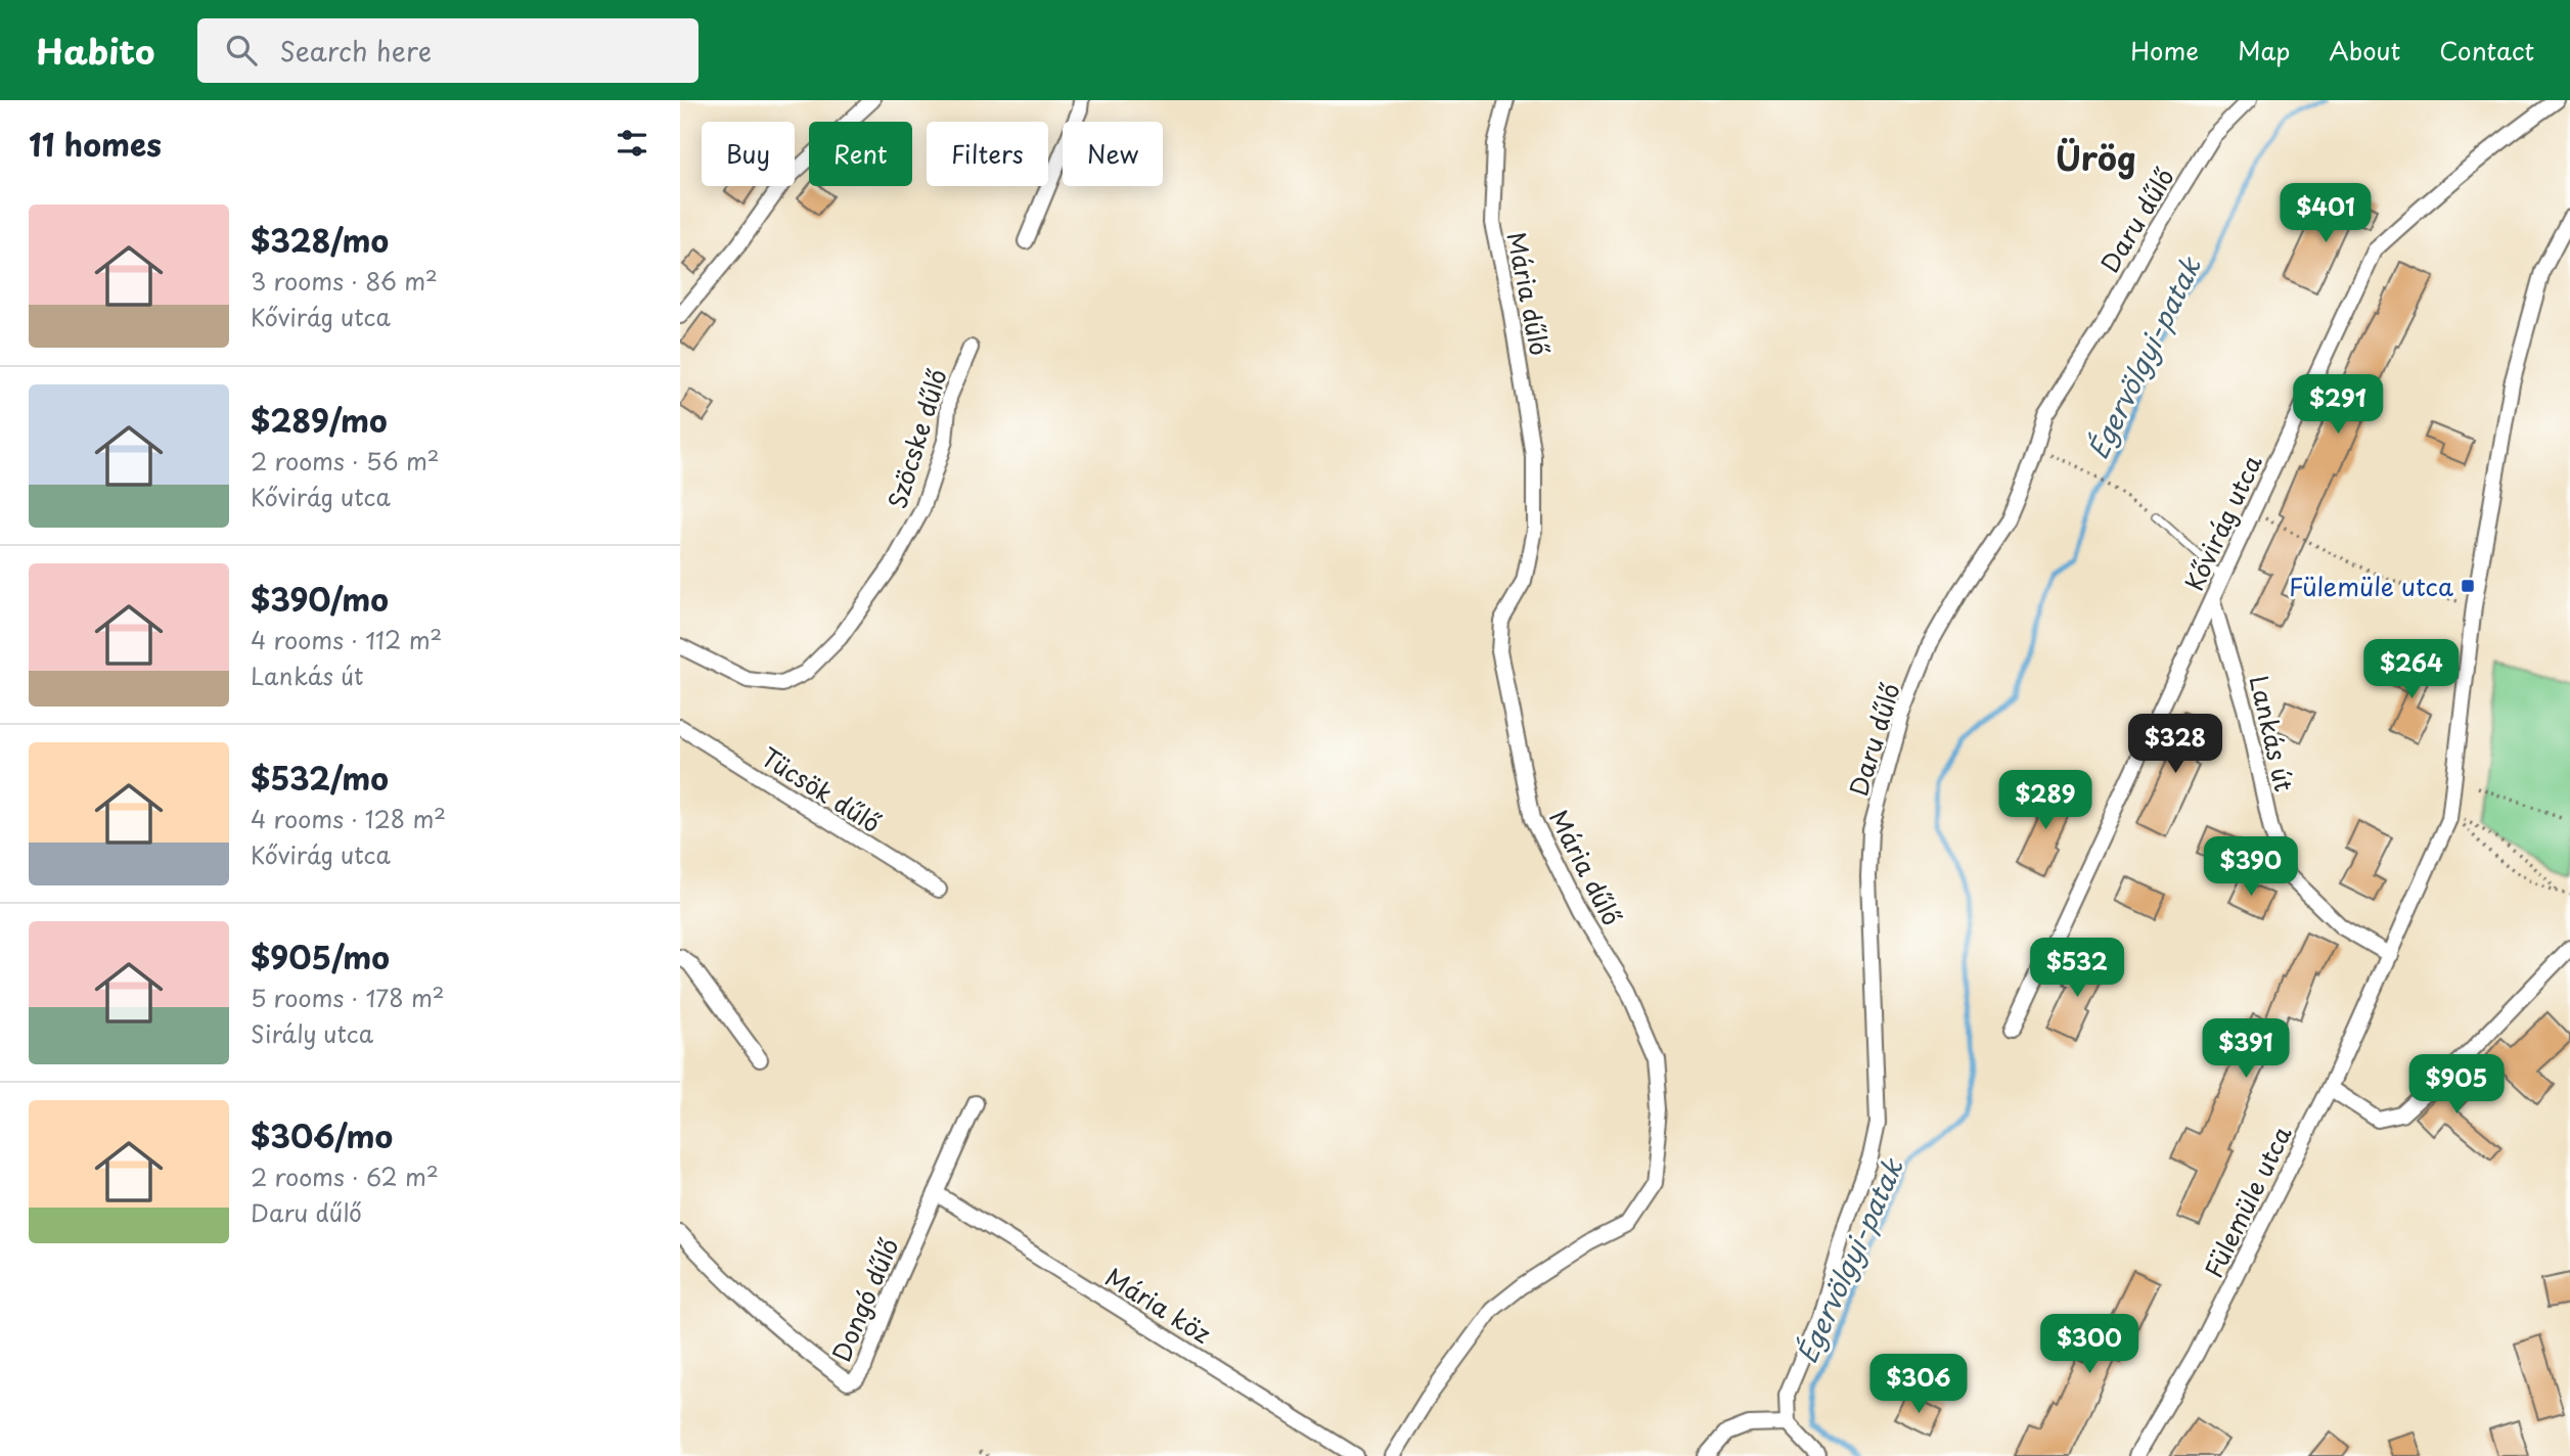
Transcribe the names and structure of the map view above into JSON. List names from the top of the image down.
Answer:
{
  "streets": {
    "street": [
      "Daru dűlő",
      "Mária dűlő",
      "Szöcske dűlő",
      "Kővirág utca",
      "Lankás út",
      "Tücsök dűlő",
      "Fülemüle utca",
      "Dongó dűlő",
      "Mária köz"
    ]
  },
  "crossings": [
    ["Kővirág utca", "Lankás út"],
    ["Lankás út", "Fülemüle utca"],
    ["Dongó dűlő", "Mária köz"]
  ],
  "districts": ["Ürög"],
  "water": ["Égervölgyi-patak"],
  "places": {
    "transit": ["Fülemüle utca"]
  },
  "page": {
    "header": "Habito",
    "search": "Search here",
    "nav": [
      "Home",
      "Map",
      "About",
      "Contact"
    ],
    "heading": "11 homes",
    "chip": [
      "Buy",
      "Rent",
      "Filters",
      "New"
    ],
    "price": [
      "$401",
      "$291",
      "$264",
      "$328",
      "$289",
      "$390",
      "$532",
      "$391",
      "$905",
      "$300",
      "$306"
    ],
    "list": [
      {
        "name": "$328/mo",
        "note": "3 rooms · 86 m² · Kővirág utca"
      },
      {
        "name": "$289/mo",
        "note": "2 rooms · 56 m² · Kővirág utca"
      },
      {
        "name": "$390/mo",
        "note": "4 rooms · 112 m² · Lankás út"
      },
      {
        "name": "$532/mo",
        "note": "4 rooms · 128 m² · Kővirág utca"
      },
      {
        "name": "$905/mo",
        "note": "5 rooms · 178 m² · Sirály utca"
      },
      {
        "name": "$306/mo",
        "note": "2 rooms · 62 m² · Daru dűlő"
      }
    ]
  }
}
